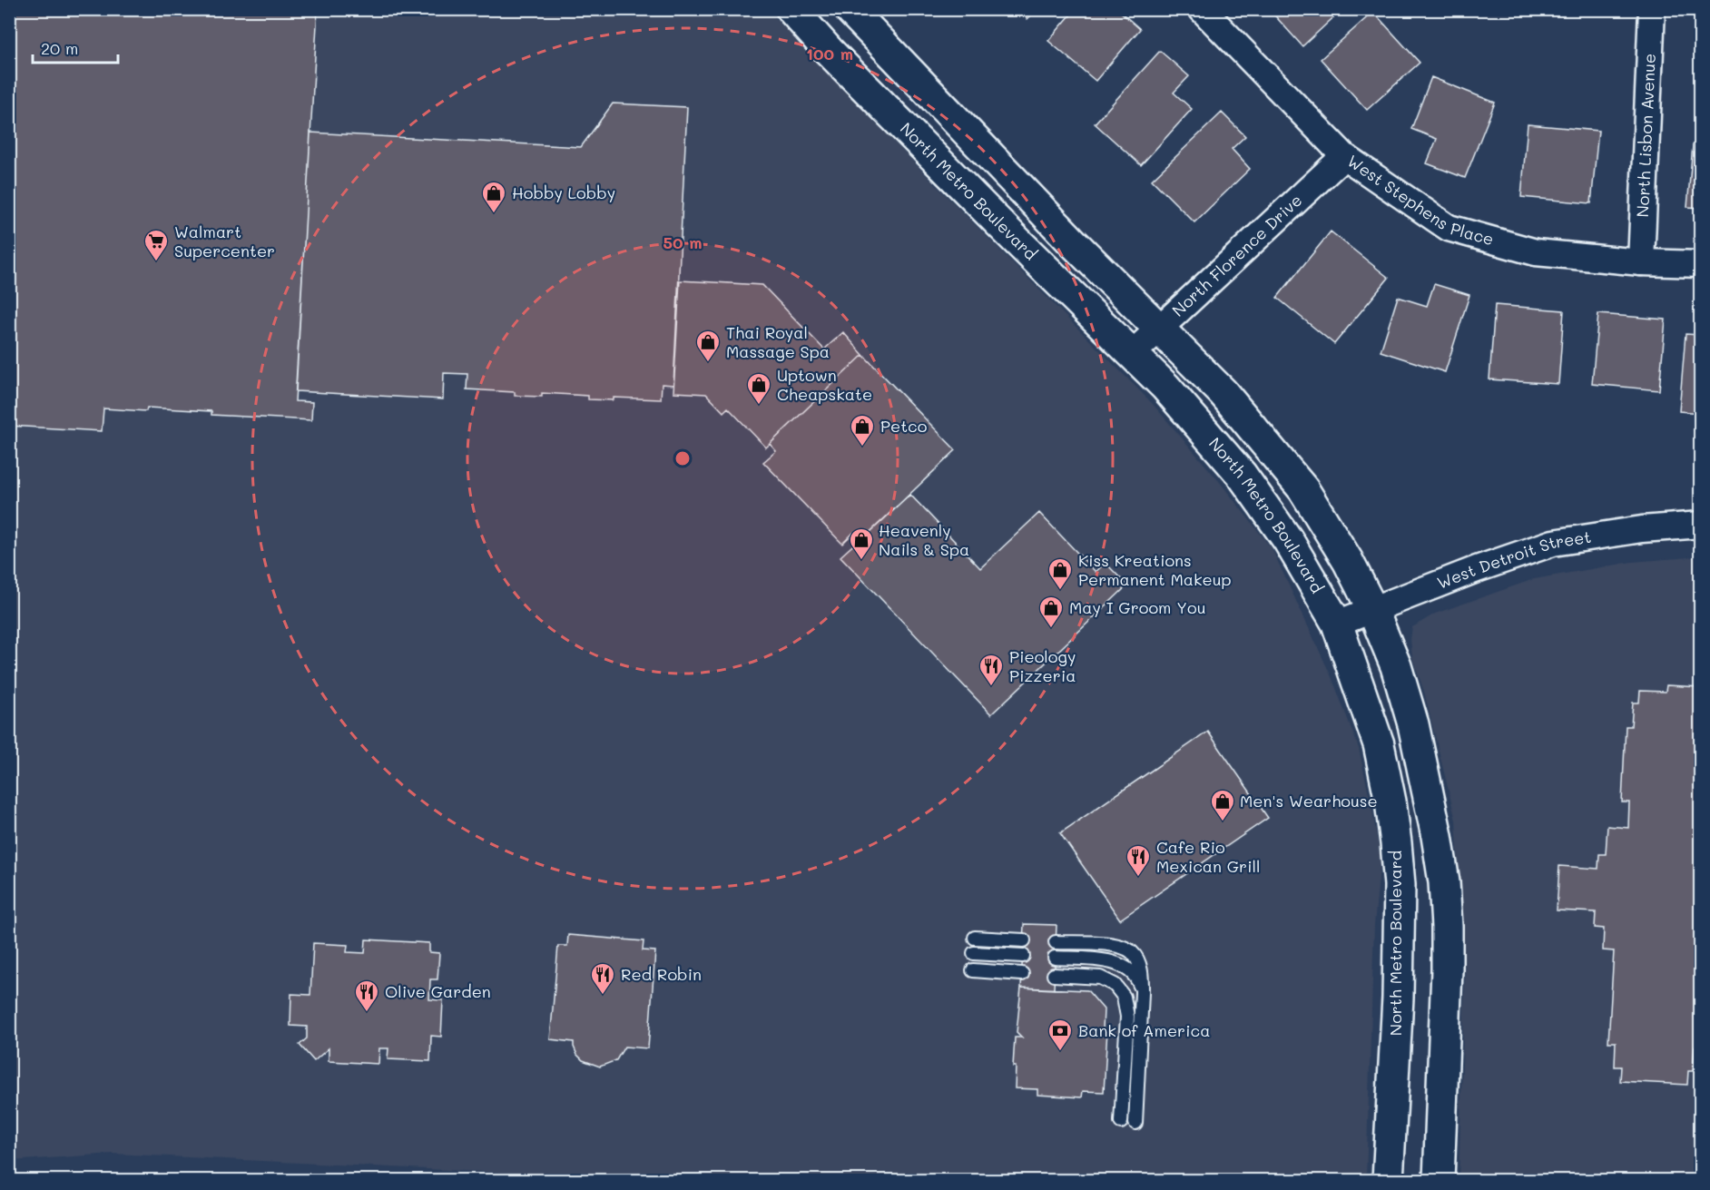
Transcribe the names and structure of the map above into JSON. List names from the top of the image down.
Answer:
{
  "streets": {
    "street": [
      "North Lisbon Avenue",
      "North Metro Boulevard",
      "West Stephens Place",
      "North Florence Drive",
      "West Detroit Street"
    ]
  },
  "crossings": [
    ["North Lisbon Avenue", "West Stephens Place"],
    ["North Metro Boulevard", "North Florence Drive"],
    ["North Metro Boulevard", "West Detroit Street"],
    ["West Stephens Place", "North Florence Drive"]
  ],
  "places": {
    "shop": [
      "Hobby Lobby",
      "Thai Royal Massage Spa",
      "Uptown Cheapskate",
      "Petco",
      "Heavenly Nails & Spa",
      "Kiss Kreations Permanent Makeup",
      "May I Groom You",
      "Men's Wearhouse"
    ],
    "supermarket": ["Walmart Supercenter"],
    "restaurant": [
      "Pieology Pizzeria",
      "Cafe Rio Mexican Grill",
      "Red Robin",
      "Olive Garden"
    ],
    "bank": ["Bank of America"]
  },
  "scale_bar": "20 m",
  "rings": ["100 m", "50 m"]
}
